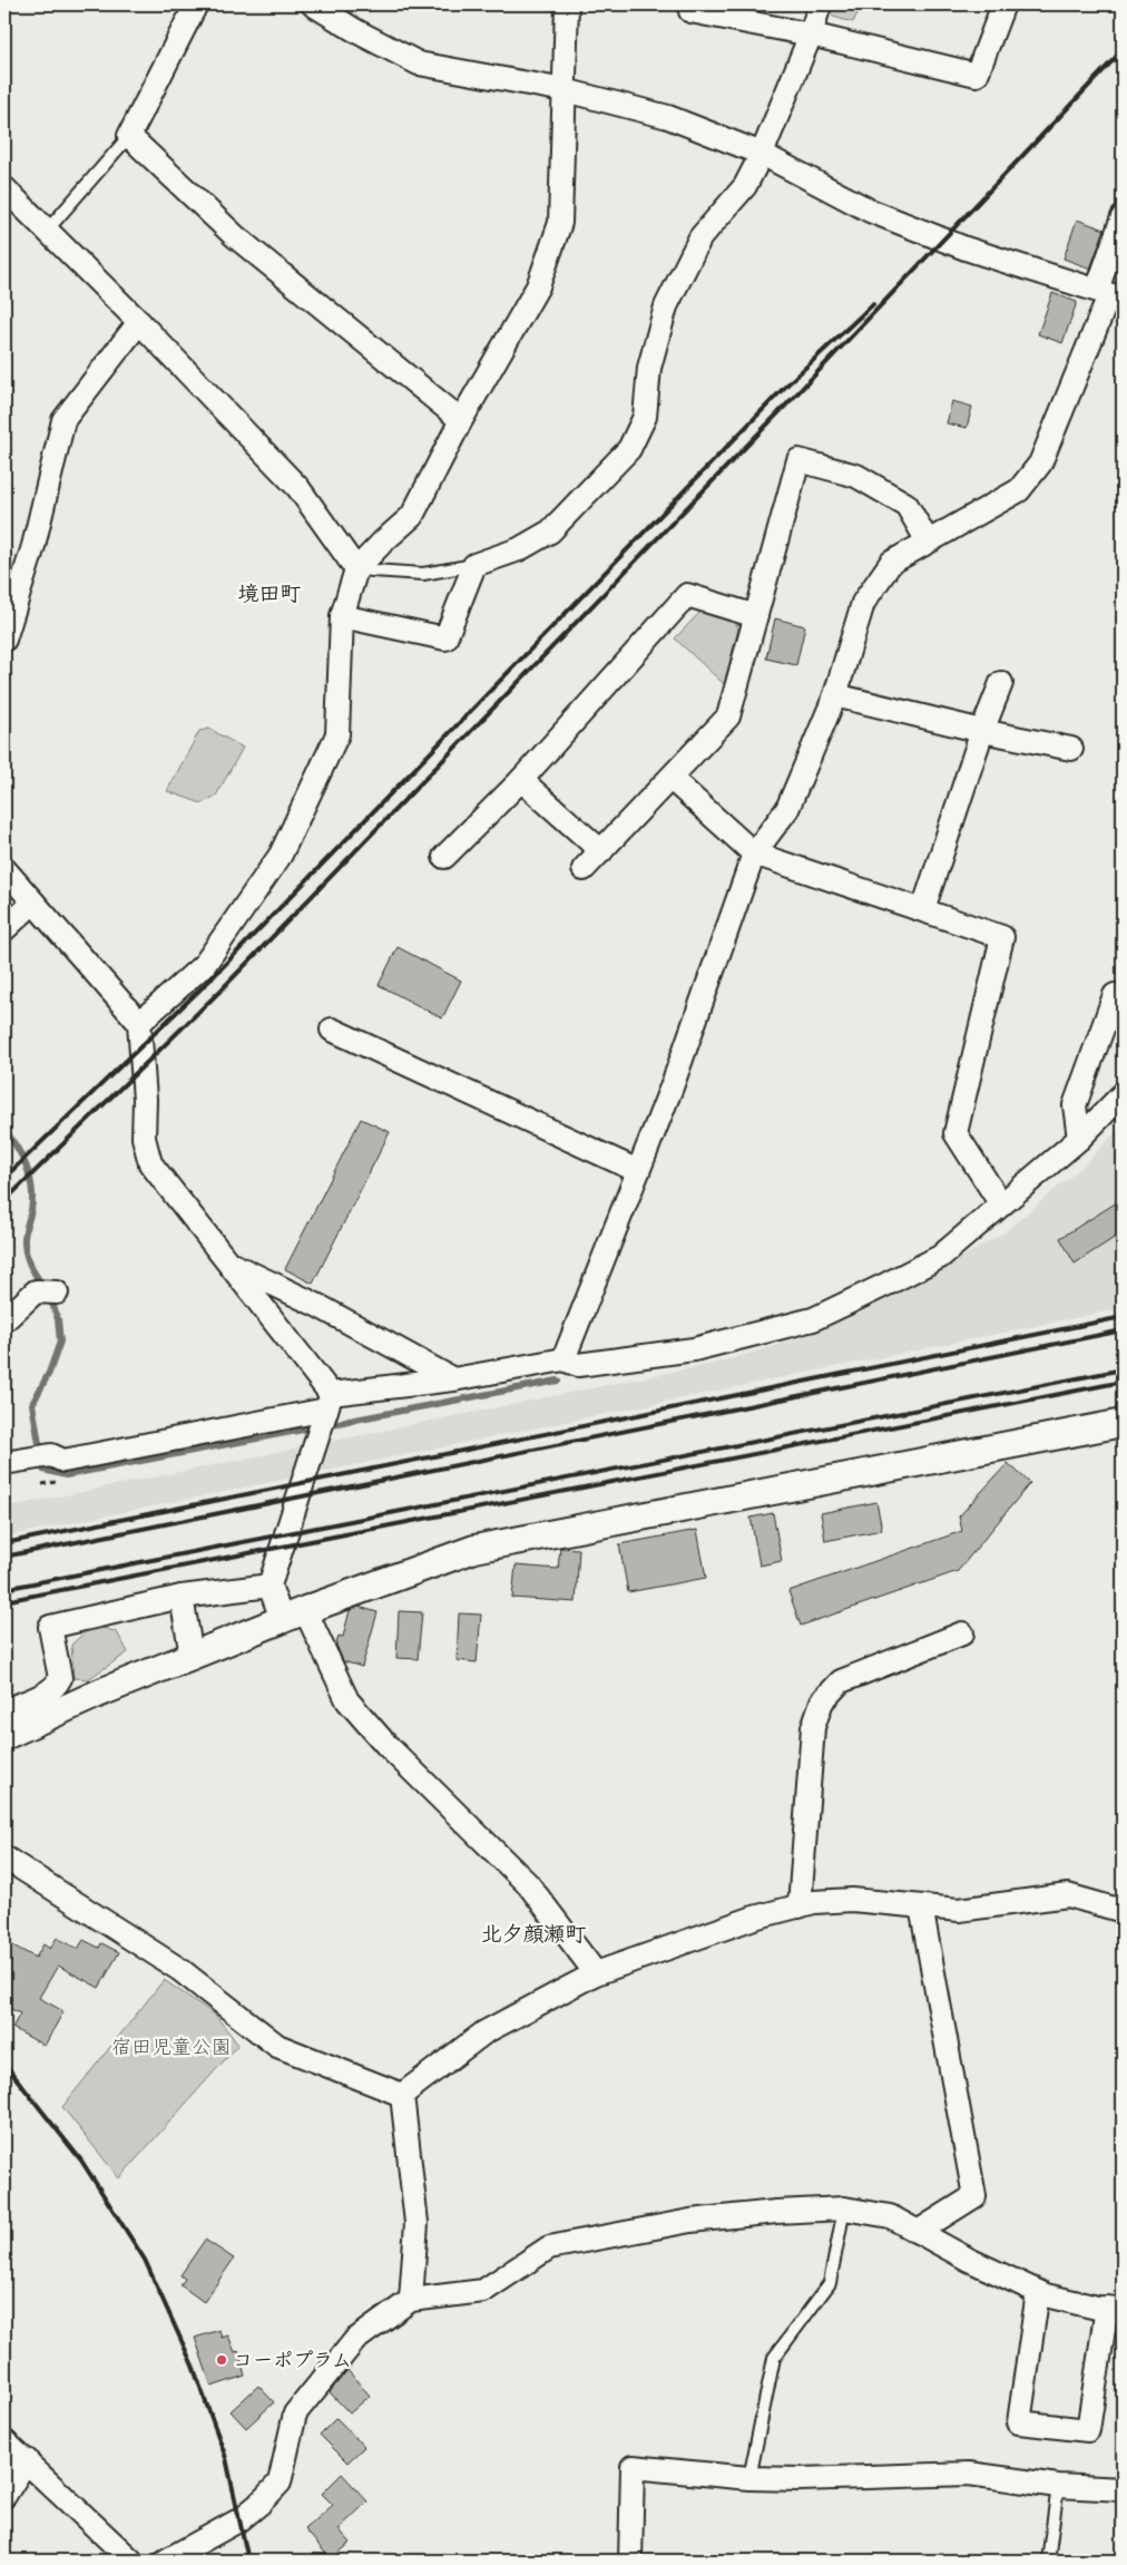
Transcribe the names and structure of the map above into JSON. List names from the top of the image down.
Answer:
{
  "districts": ["境田町", "北夕顔瀬町"],
  "parks": ["宿田児童公園"],
  "places": ["コーポプラム"]
}
